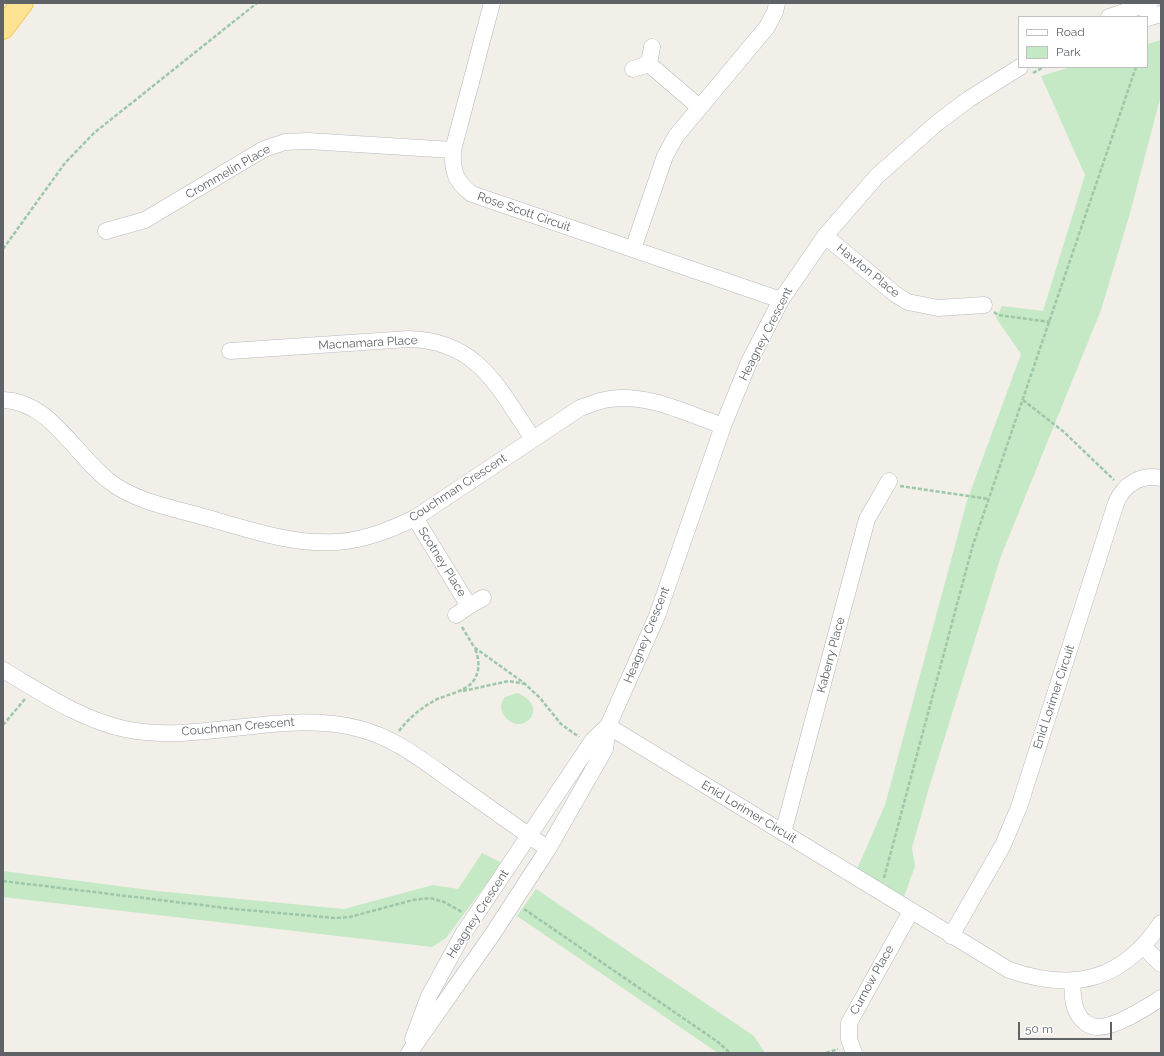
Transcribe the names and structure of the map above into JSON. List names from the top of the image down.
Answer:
{
  "streets": {
    "street": [
      "Crommelin Place",
      "Rose Scott Circuit",
      "Hawton Place",
      "Heagney Crescent",
      "Macnamara Place",
      "Couchman Crescent",
      "Scotney Place",
      "Kaberry Place",
      "Enid Lorimer Circuit",
      "Curnow Place"
    ]
  },
  "crossings": [
    ["Crommelin Place", "Rose Scott Circuit"],
    ["Rose Scott Circuit", "Heagney Crescent"],
    ["Hawton Place", "Heagney Crescent"],
    ["Heagney Crescent", "Couchman Crescent"],
    ["Heagney Crescent", "Enid Lorimer Circuit"],
    ["Macnamara Place", "Couchman Crescent"],
    ["Couchman Crescent", "Scotney Place"],
    ["Kaberry Place", "Enid Lorimer Circuit"],
    ["Enid Lorimer Circuit", "Curnow Place"]
  ],
  "legend": ["Road", "Park"],
  "scale_bar": "50 m"
}
